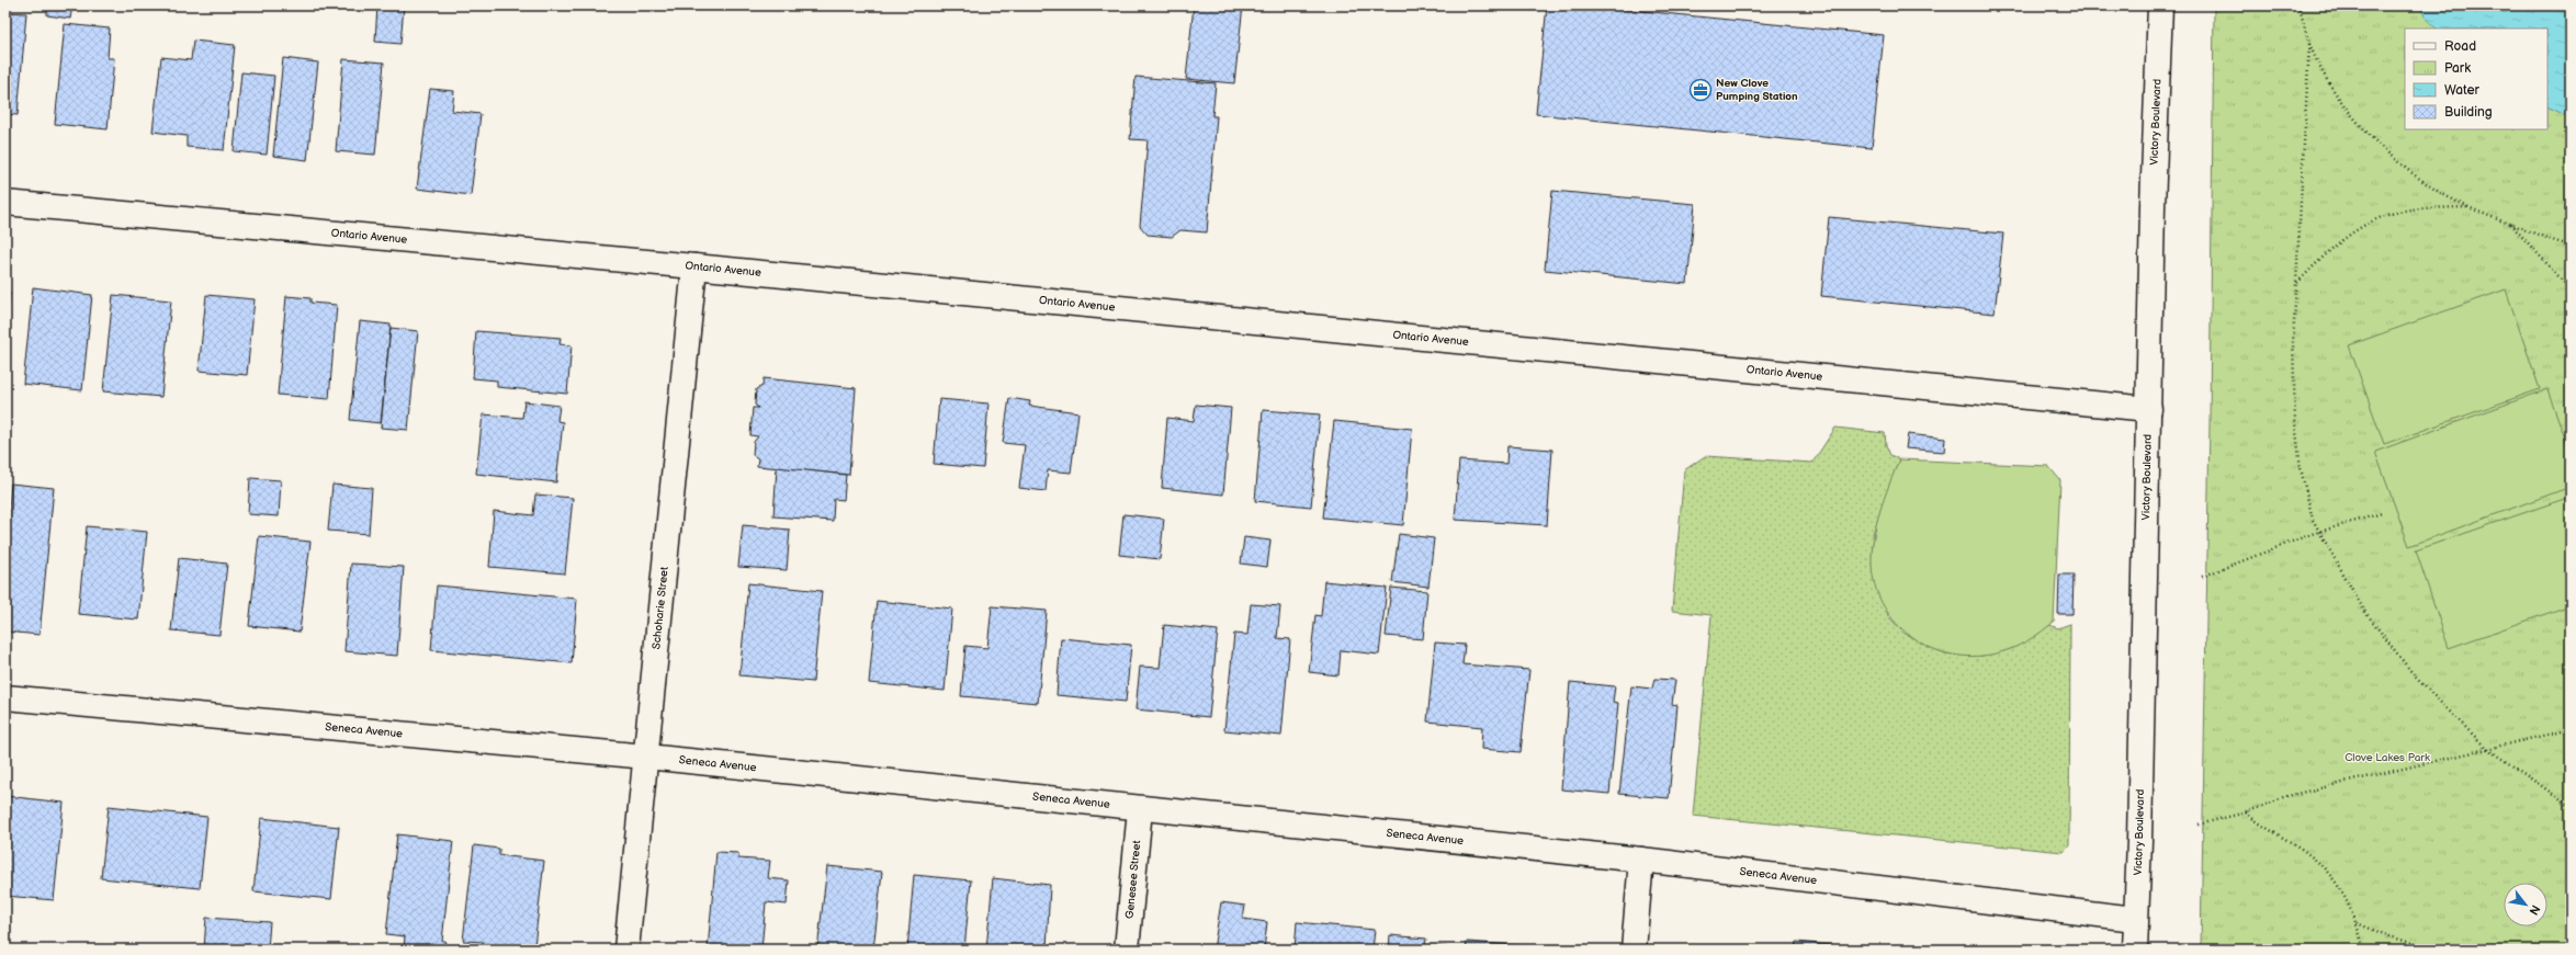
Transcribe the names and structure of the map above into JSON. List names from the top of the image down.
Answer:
{
  "streets": {
    "street": [
      "Victory Boulevard",
      "Ontario Avenue",
      "Schoharie Street",
      "Seneca Avenue",
      "Genesee Street"
    ]
  },
  "crossings": [
    ["Victory Boulevard", "Ontario Avenue"],
    ["Victory Boulevard", "Seneca Avenue"],
    ["Ontario Avenue", "Schoharie Street"],
    ["Schoharie Street", "Seneca Avenue"],
    ["Seneca Avenue", "Genesee Street"]
  ],
  "parks": ["Clove Lakes Park"],
  "places": {
    "office": ["New Clove Pumping Station"]
  },
  "legend": [
    "Road",
    "Park",
    "Water",
    "Building"
  ],
  "north": "bottom right"
}
